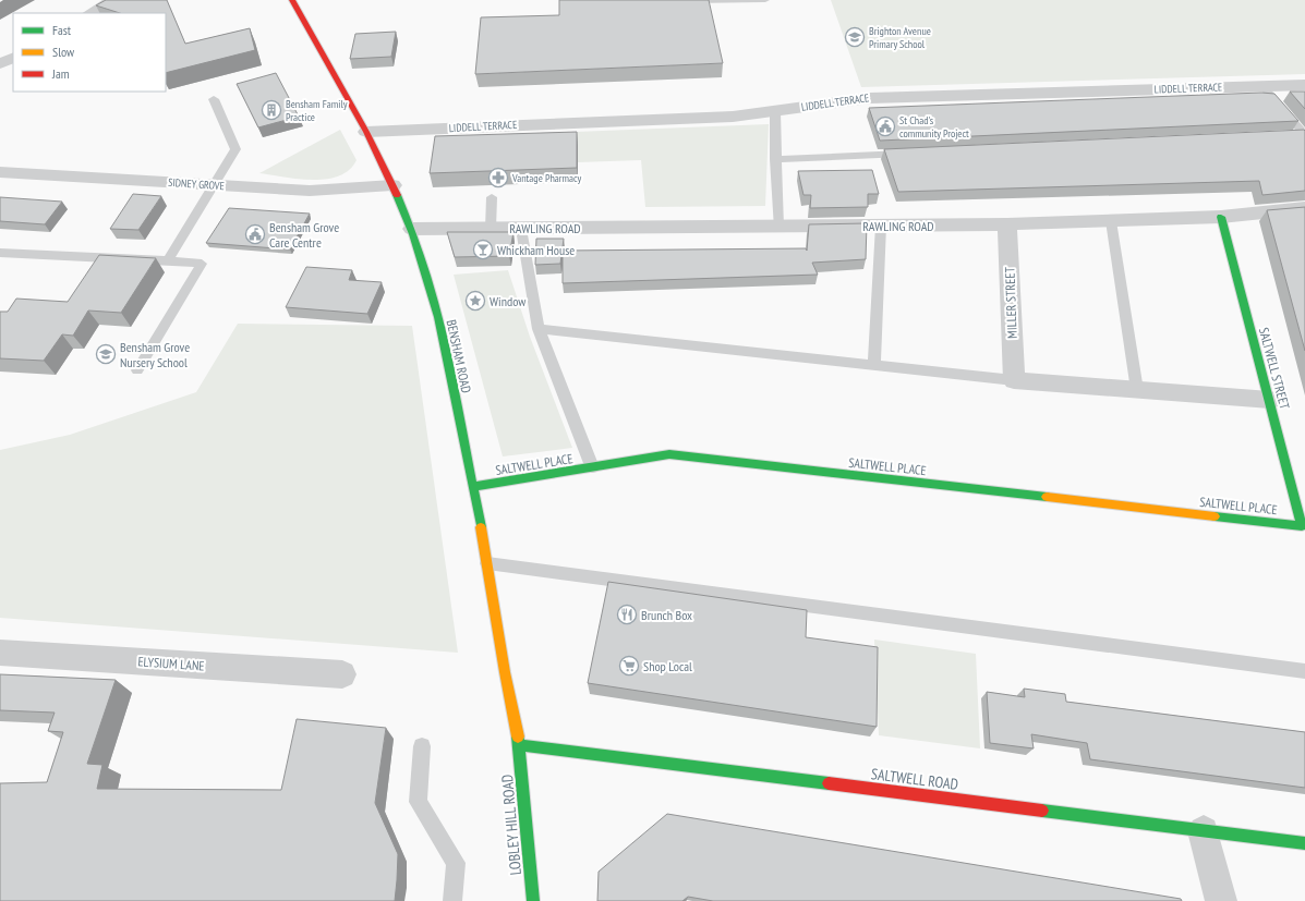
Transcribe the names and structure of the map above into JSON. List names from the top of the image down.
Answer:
{
  "streets": {
    "street": [
      "LIDDELL TERRACE",
      "SIDNEY GROVE",
      "RAWLING ROAD",
      "MILLER STREET",
      "BENSHAM ROAD",
      "SALTWELL STREET",
      "SALTWELL PLACE",
      "ELYSIUM LANE",
      "SALTWELL ROAD",
      "LOBLEY HILL ROAD"
    ]
  },
  "crossings": [
    ["LIDDELL TERRACE", "BENSHAM ROAD"],
    ["SIDNEY GROVE", "BENSHAM ROAD"],
    ["RAWLING ROAD", "MILLER STREET"],
    ["RAWLING ROAD", "BENSHAM ROAD"],
    ["RAWLING ROAD", "SALTWELL STREET"],
    ["BENSHAM ROAD", "SALTWELL PLACE"],
    ["BENSHAM ROAD", "SALTWELL ROAD"],
    ["BENSHAM ROAD", "LOBLEY HILL ROAD"],
    ["SALTWELL STREET", "SALTWELL PLACE"],
    ["SALTWELL ROAD", "LOBLEY HILL ROAD"]
  ],
  "places": {
    "school or university": ["Brighton Avenue Primary School", "Bensham Grove Nursery School"],
    "building": ["Bensham Family Practice"],
    "public building": ["St Chad's community Project", "Bensham Grove Care Centre"],
    "pharmacy": ["Vantage Pharmacy"],
    "bar": ["Whickham House"],
    "place": ["Window"],
    "restaurant": ["Brunch Box"],
    "supermarket": ["Shop Local"]
  },
  "legend": ["Fast", "Slow", "Jam"]
}
